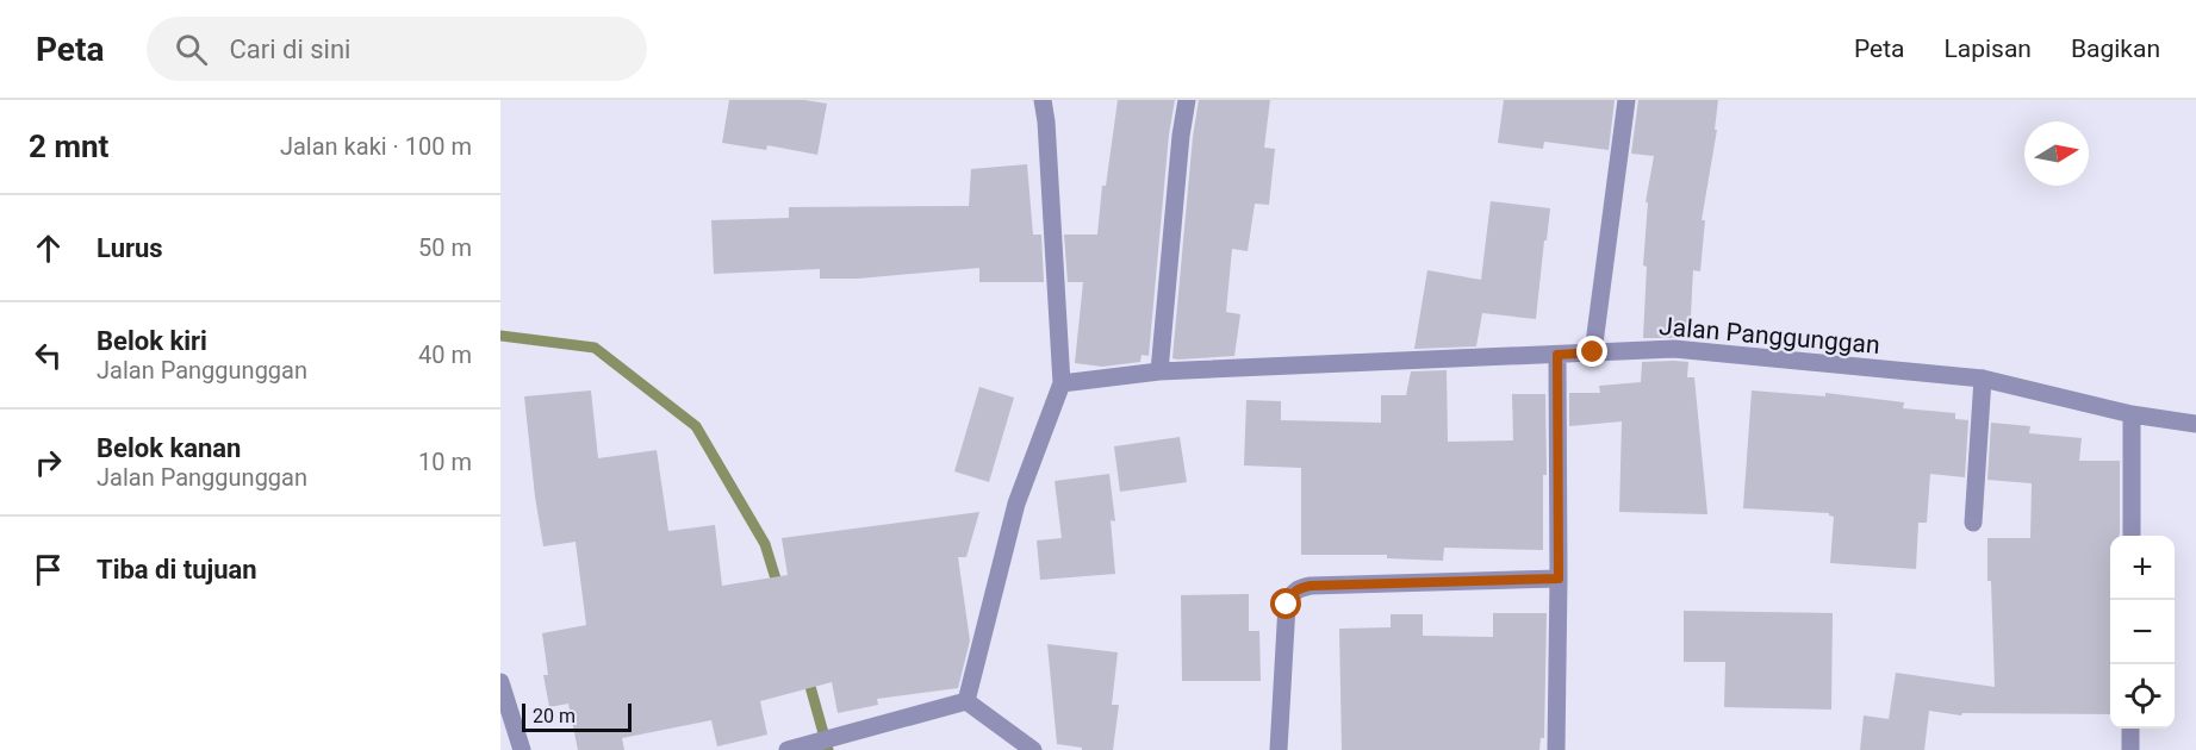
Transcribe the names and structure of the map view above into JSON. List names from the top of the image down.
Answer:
{
  "streets": {
    "street": ["Jalan Panggunggan"]
  },
  "scale_bar": "20 m",
  "north": "right",
  "page": {
    "header": "Peta",
    "search": "Cari di sini",
    "nav": ["Peta", "Lapisan", "Bagikan"],
    "heading": ["2 mnt", "Jalan kaki · 100 m"],
    "list": [
      ["Lurus", "50 m"],
      ["Belok kiri", "Jalan Panggunggan", "40 m"],
      ["Belok kanan", "Jalan Panggunggan", "10 m"],
      "Tiba di tujuan"
    ],
    "map_buttons": ["+", "−"],
    "scale": "20 m"
  }
}
